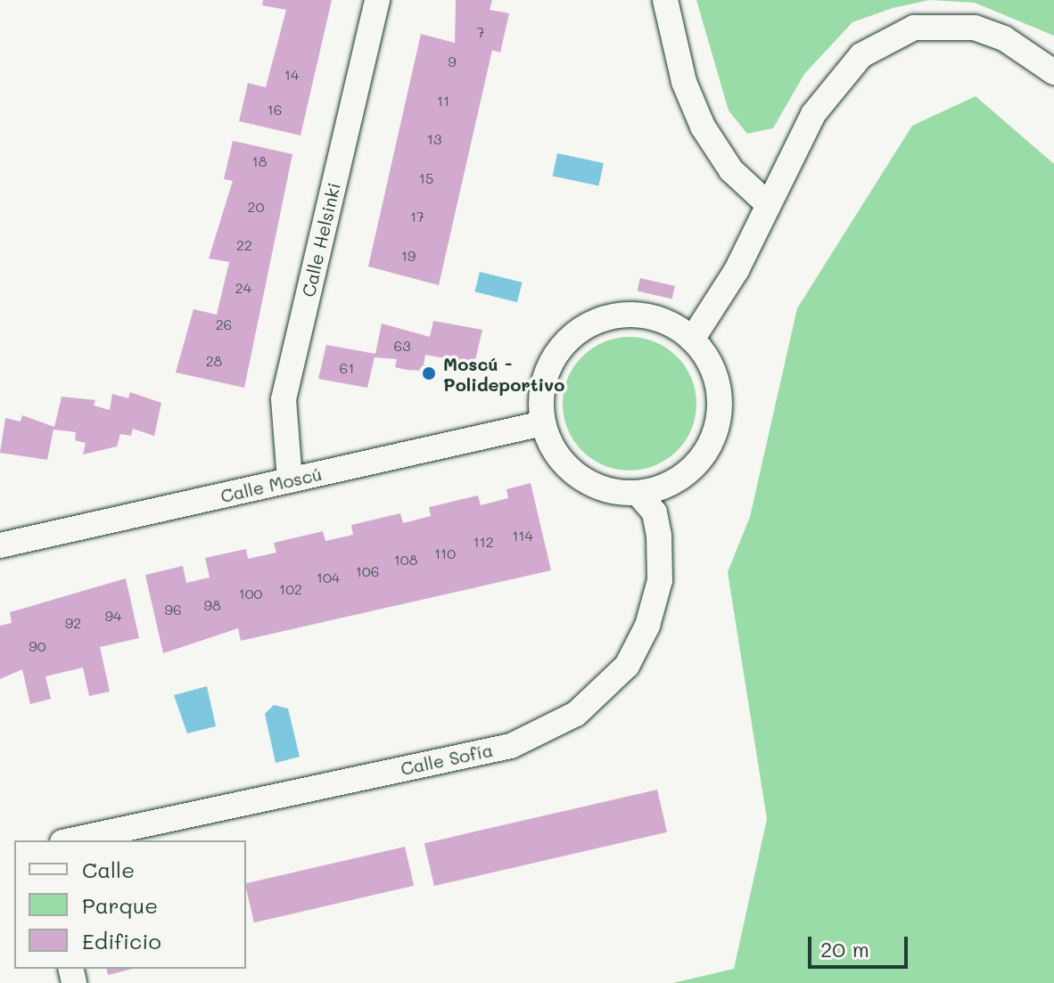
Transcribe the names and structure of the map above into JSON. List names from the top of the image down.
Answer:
{
  "streets": {
    "street": ["Calle Helsinki", "Calle Moscú", "Calle Sofía"]
  },
  "crossings": [
    ["Calle Helsinki", "Calle Moscú"],
    ["Calle Moscú", "Calle Sofía"]
  ],
  "places": ["Moscú - Polideportivo"],
  "house_numbers": [
    "7",
    "9",
    "14",
    "11",
    "16",
    "13",
    "18",
    "15",
    "20",
    "17",
    "22",
    "19",
    "24",
    "26",
    "63",
    "28",
    "61",
    "114",
    "112",
    "110",
    "108",
    "106",
    "104",
    "102",
    "100",
    "98",
    "96",
    "94",
    "92",
    "90"
  ],
  "legend": ["Calle", "Parque", "Edificio"],
  "scale_bar": "20 m"
}
